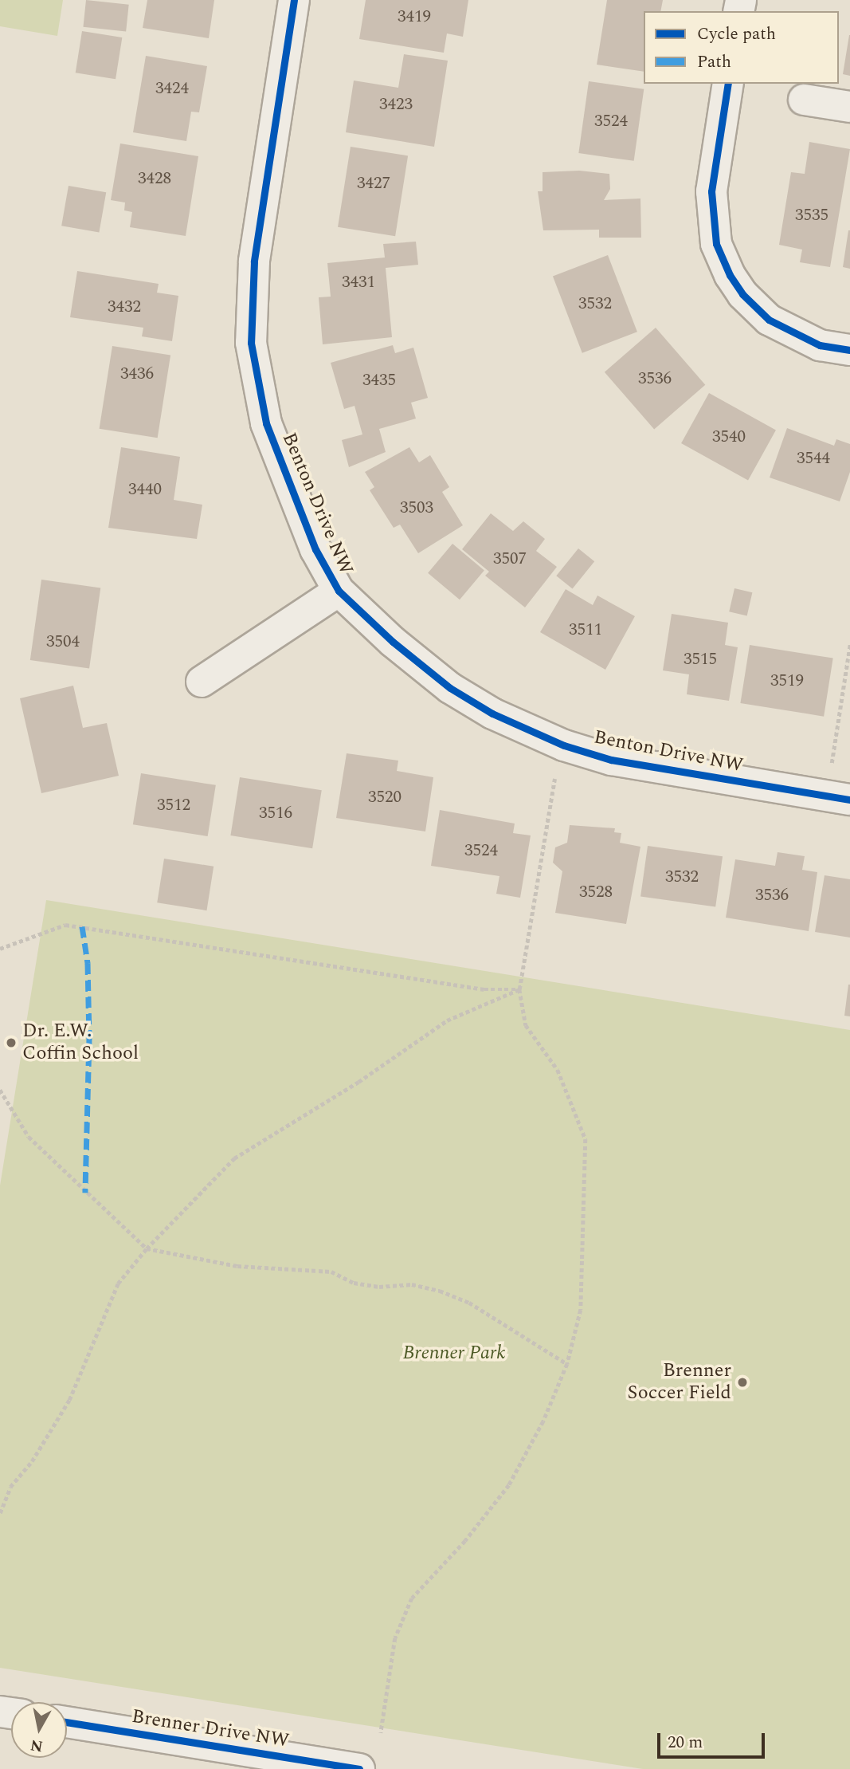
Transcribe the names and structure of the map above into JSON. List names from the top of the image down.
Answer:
{
  "streets": {
    "street": ["Benton Drive NW", "Brenner Drive NW"]
  },
  "parks": ["Brenner Park"],
  "places": ["Dr. E.W. Coffin School", "Brenner Soccer Field"],
  "house_numbers": [
    "3419",
    "3424",
    "3423",
    "3524",
    "3428",
    "3427",
    "3535",
    "3431",
    "3532",
    "3432",
    "3436",
    "3536",
    "3435",
    "3540",
    "3544",
    "3440",
    "3503",
    "3507",
    "3511",
    "3504",
    "3515",
    "3519",
    "3520",
    "3512",
    "3516",
    "3524",
    "3532",
    "3528",
    "3536"
  ],
  "legend": ["Cycle path", "Path"],
  "scale_bar": "20 m",
  "north": "bottom"
}
